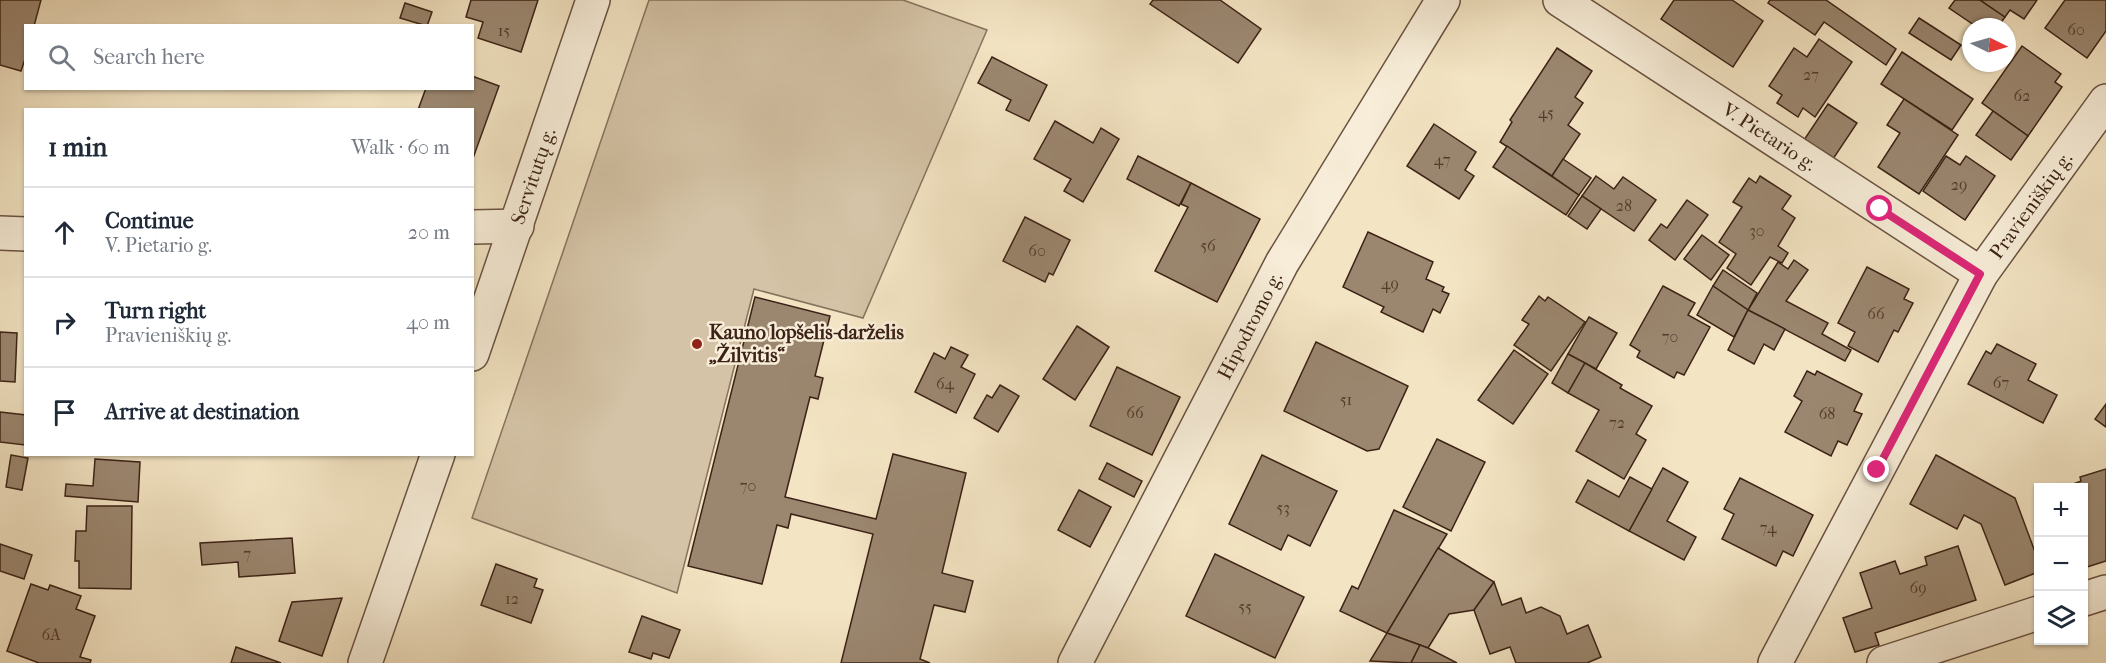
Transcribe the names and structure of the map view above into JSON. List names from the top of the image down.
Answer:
{
  "streets": {
    "street": [
      "V. Pietario g.",
      "Servitutų g.",
      "Pravieniškių g.",
      "Hipodromo g."
    ]
  },
  "crossings": [
    ["V. Pietario g.", "Pravieniškių g."]
  ],
  "places": ["Kauno lopšelis-darželis „Žilvitis“"],
  "house_numbers": [
    "60",
    "15",
    "27",
    "62",
    "45",
    "47",
    "29",
    "28",
    "30",
    "56",
    "60",
    "49",
    "66",
    "70",
    "67",
    "64",
    "51",
    "66",
    "68",
    "72",
    "70",
    "53",
    "74",
    "7",
    "69",
    "12",
    "55",
    "6A"
  ],
  "north": "right",
  "page": {
    "search": "Search here",
    "heading": ["1 min", "Walk · 60 m"],
    "list": [
      ["Continue", "V. Pietario g.", "20 m"],
      ["Turn right", "Pravieniškių g.", "40 m"],
      "Arrive at destination"
    ],
    "map_buttons": ["+", "−"]
  }
}
